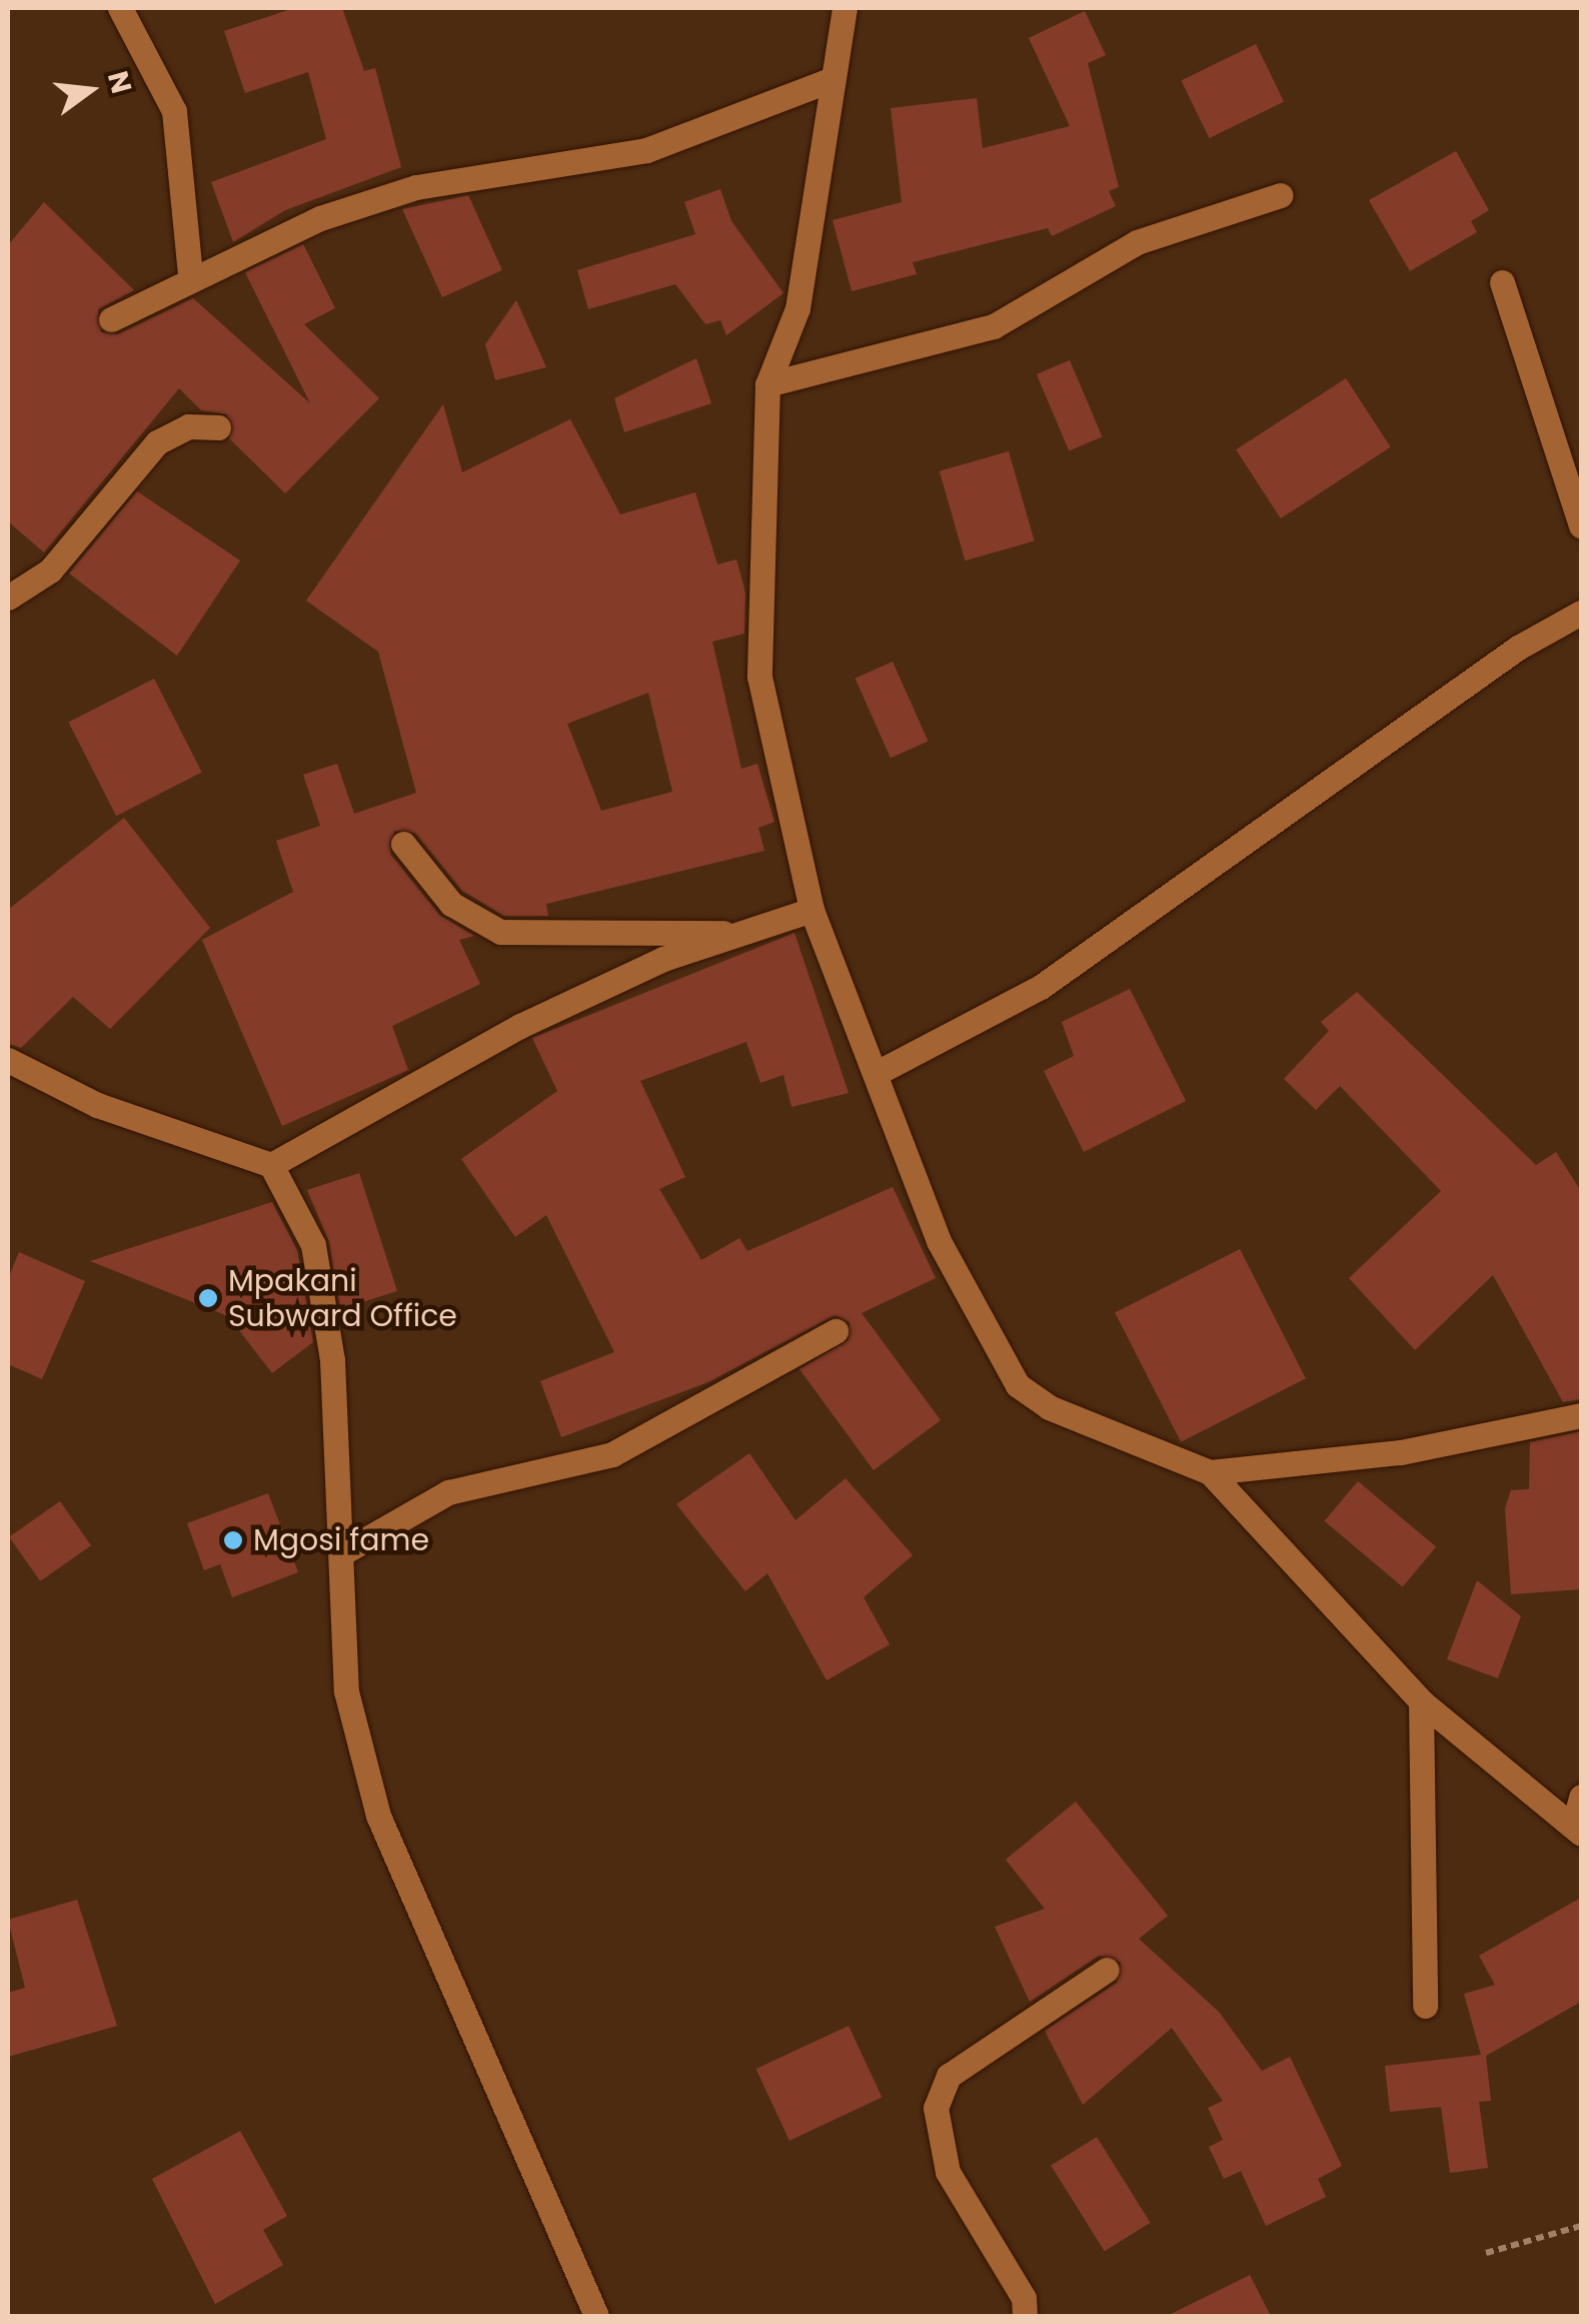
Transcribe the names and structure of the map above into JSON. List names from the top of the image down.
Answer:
{
  "places": ["Mpakani Subward Office", "Mgosi fame"],
  "north": "right"
}
